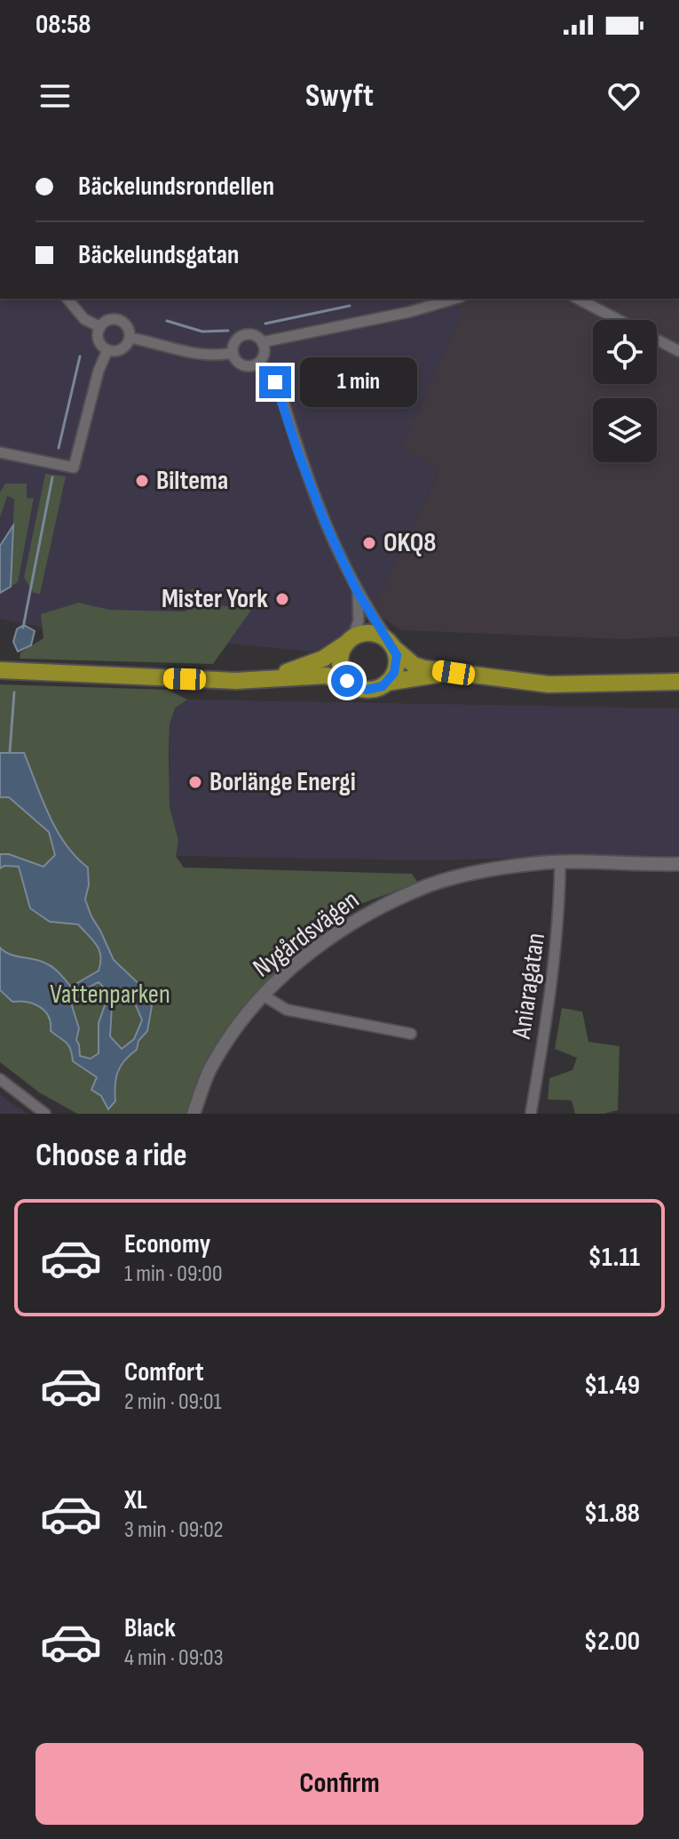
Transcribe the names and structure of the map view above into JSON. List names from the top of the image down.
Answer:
{
  "streets": {
    "street": ["Nygårdsvägen", "Aniaragatan"]
  },
  "crossings": [
    ["Nygårdsvägen", "Aniaragatan"]
  ],
  "parks": ["Vattenparken"],
  "places": [
    "Biltema",
    "OKQ8",
    "Mister York",
    "Borlänge Energi"
  ],
  "page": {
    "status": "08:58",
    "header": "Swyft",
    "banner": ["Bäckelundsrondellen", "Bäckelundsgatan"],
    "bubble": "1 min",
    "heading": "Choose a ride",
    "list": [
      {
        "name": "Economy",
        "note": "1 min · 09:00",
        "value": "$1.11"
      },
      {
        "name": "Comfort",
        "note": "2 min · 09:01",
        "value": "$1.49"
      },
      {
        "name": "XL",
        "note": "3 min · 09:02",
        "value": "$1.88"
      },
      {
        "name": "Black",
        "note": "4 min · 09:03",
        "value": "$2.00"
      }
    ],
    "buttons": "Confirm"
  }
}
